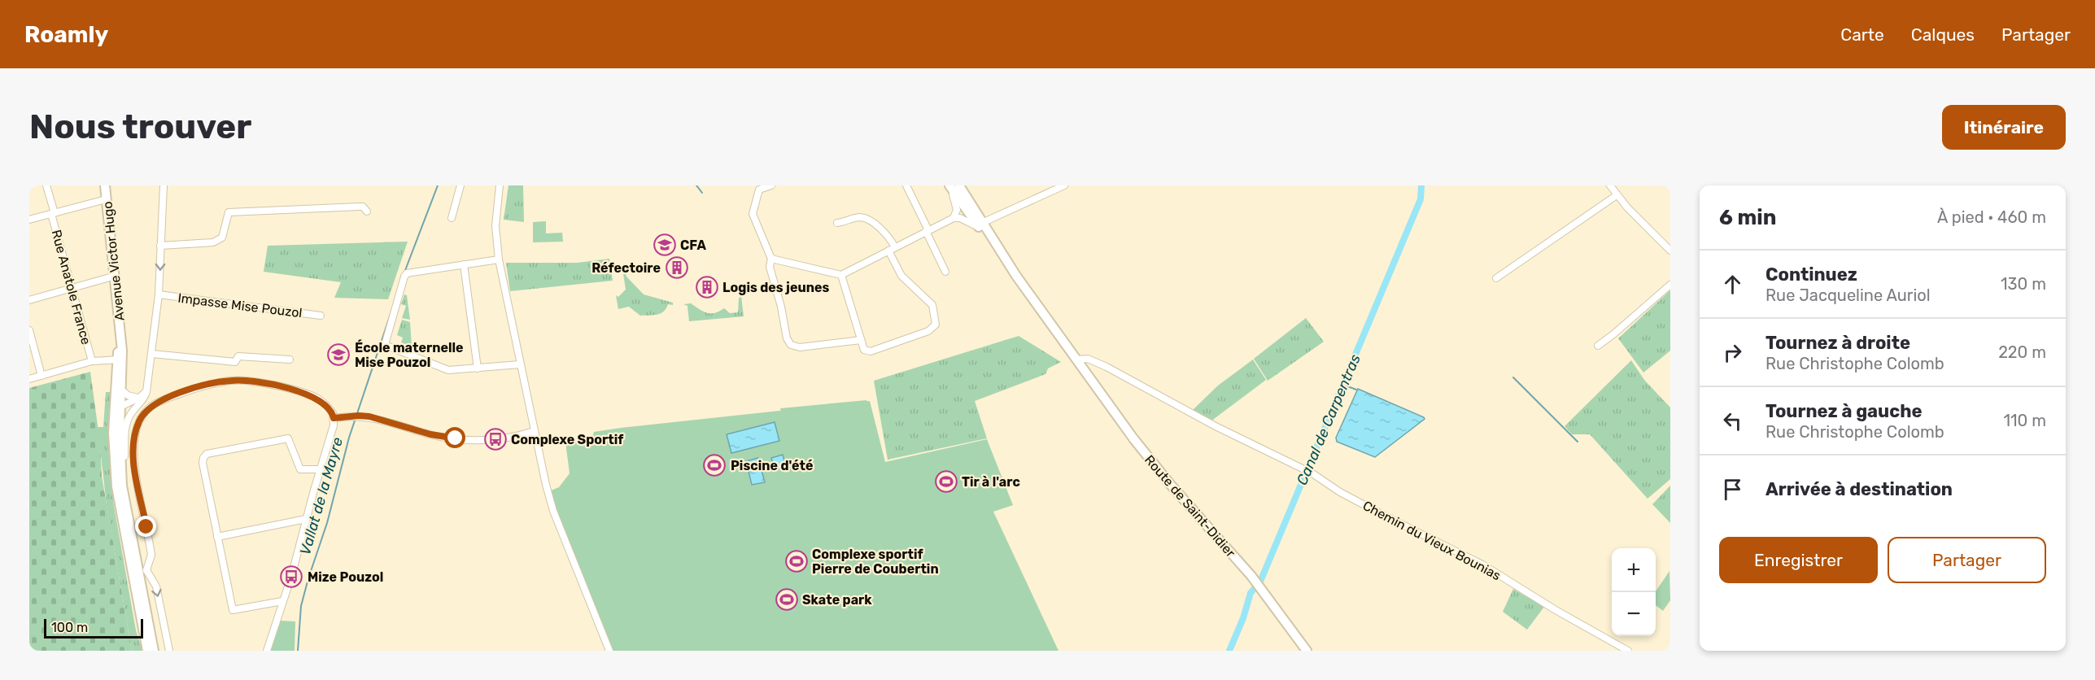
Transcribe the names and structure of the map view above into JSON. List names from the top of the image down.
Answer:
{
  "streets": {
    "main road": ["Avenue Victor Hugo", "Route de Saint-Didier"],
    "street": ["Rue Anatole France", "Impasse Mise Pouzol", "Chemin du Vieux Bounias"]
  },
  "crossings": [
    ["Route de Saint-Didier", "Chemin du Vieux Bounias"]
  ],
  "water": ["Canal de Carpentras", "Vallat de la Mayre"],
  "places": {
    "school or university": ["CFA", "École maternelle Mise Pouzol"],
    "building": ["Réfectoire", "Logis des jeunes"],
    "bus stop": ["Complexe Sportif", "Mize Pouzol"],
    "sports": [
      "Piscine d'été",
      "Tir à l'arc",
      "Complexe sportif Pierre de Coubertin",
      "Skate park"
    ]
  },
  "scale_bar": "100 m",
  "page": {
    "header": "Roamly",
    "nav": ["Carte", "Calques", "Partager"],
    "buttons": [
      "Itinéraire",
      ["Enregistrer", "Partager"]
    ],
    "title": "Nous trouver",
    "heading": ["6 min", "À pied · 460 m"],
    "list": [
      ["Continuez", "Rue Jacqueline Auriol", "130 m"],
      ["Tournez à droite", "Rue Christophe Colomb", "220 m"],
      ["Tournez à gauche", "Rue Christophe Colomb", "110 m"],
      "Arrivée à destination"
    ],
    "map_buttons": ["+", "−"],
    "scale": "100 m"
  }
}
